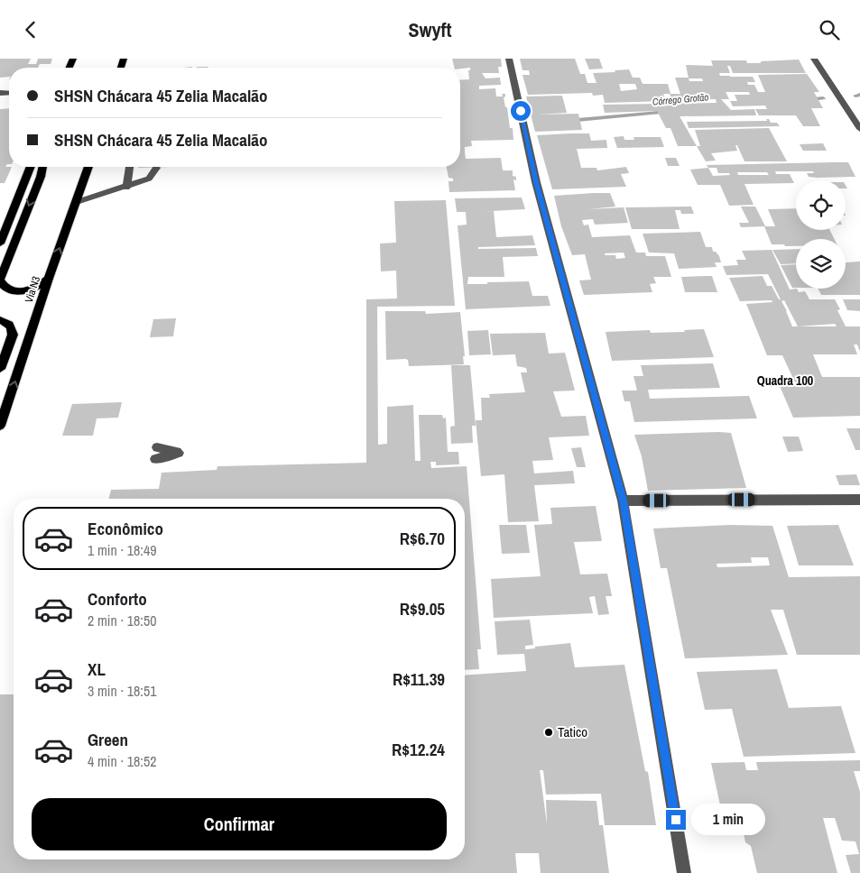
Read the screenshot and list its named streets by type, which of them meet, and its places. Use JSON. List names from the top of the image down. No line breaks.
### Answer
{"streets":{"main road":["Via N3"]},"districts":["Quadra 100"],"water":["Córrego Grotão"],"places":["Tatico"],"page":{"header":"Swyft","banner":["SHSN Chácara 45 Zelia Macalão","SHSN Chácara 45 Zelia Macalão"],"list":[{"name":"Econômico","note":"1 min · 18:49","value":"R$6.70"},{"name":"Conforto","note":"2 min · 18:50","value":"R$9.05"},{"name":"XL","note":"3 min · 18:51","value":"R$11.39"},{"name":"Green","note":"4 min · 18:52","value":"R$12.24"}],"buttons":"Confirmar","bubble":"1 min"}}
